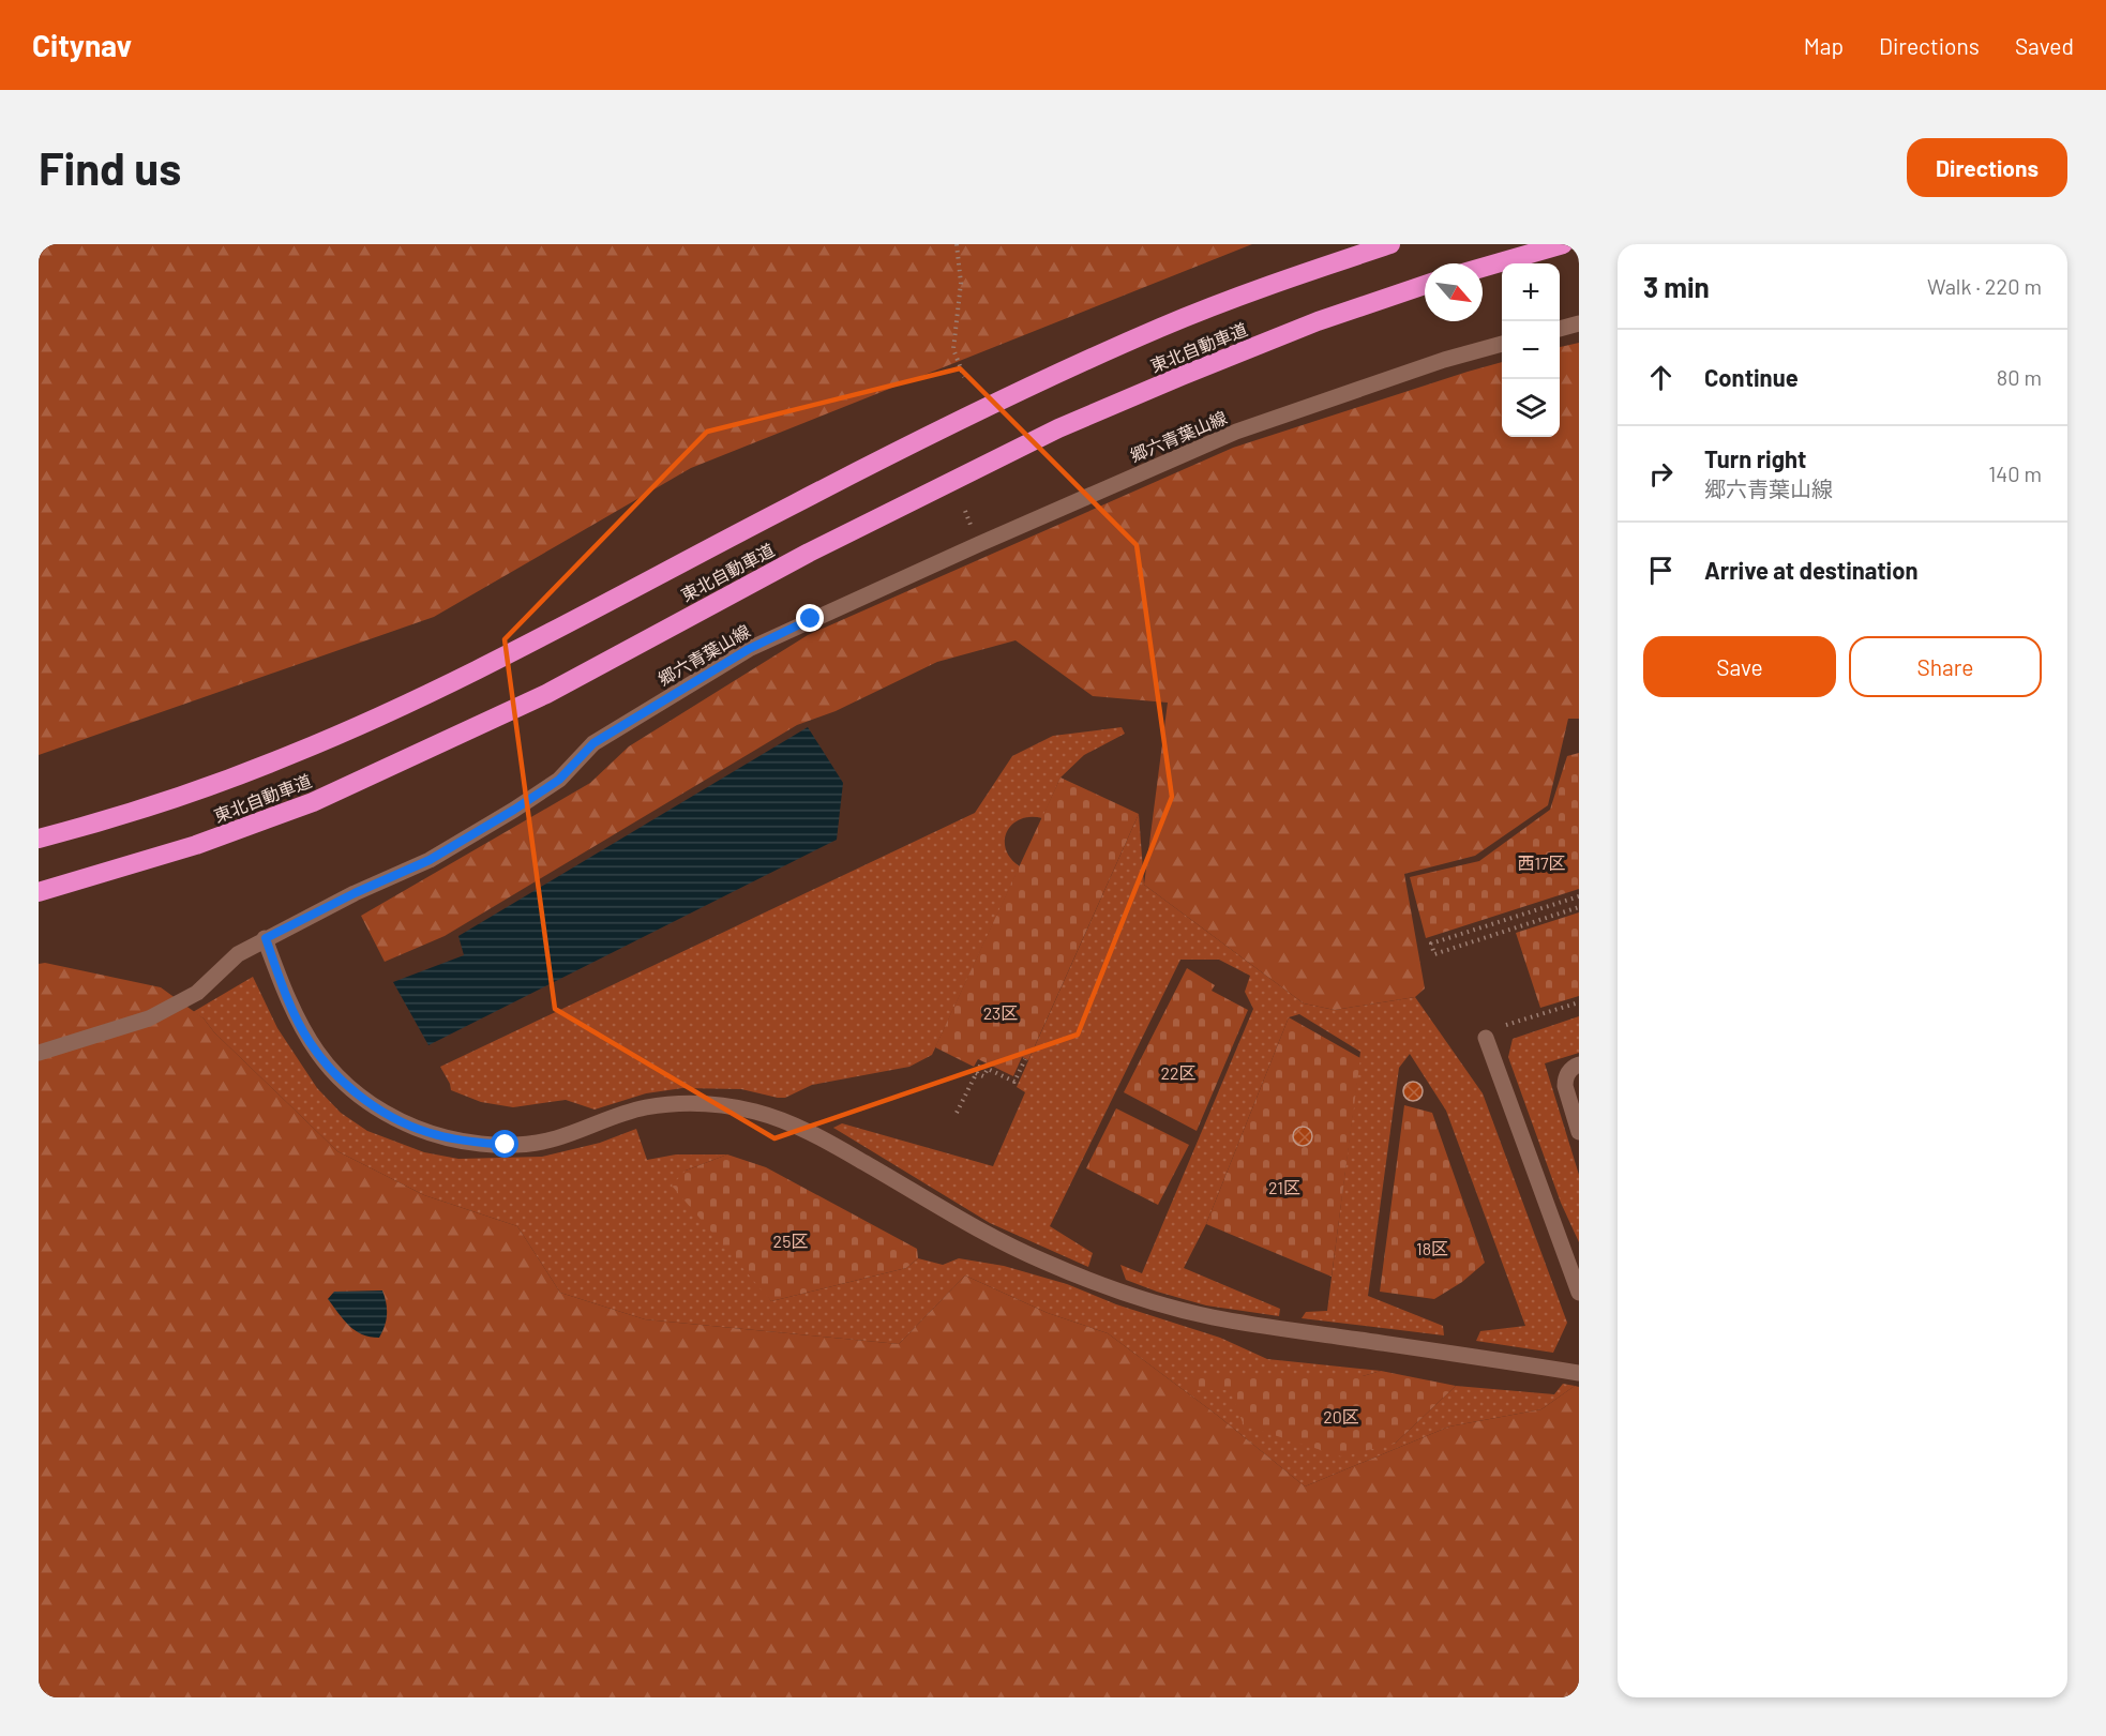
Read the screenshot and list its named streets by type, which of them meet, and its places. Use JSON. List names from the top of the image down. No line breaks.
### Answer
{"streets":{"highway":["東北自動車道"],"street":["郷六青葉山線"]},"parks":["西17区","23区","22区","21区","25区","18区","20区"],"north":"bottom right","page":{"header":"Citynav","nav":["Map","Directions","Saved"],"buttons":["Directions",["Save","Share"]],"title":"Find us","heading":["3 min","Walk · 220 m"],"map_buttons":["+","−"],"list":[["Continue","80 m"],["Turn right","郷六青葉山線","140 m"],"Arrive at destination"]}}
